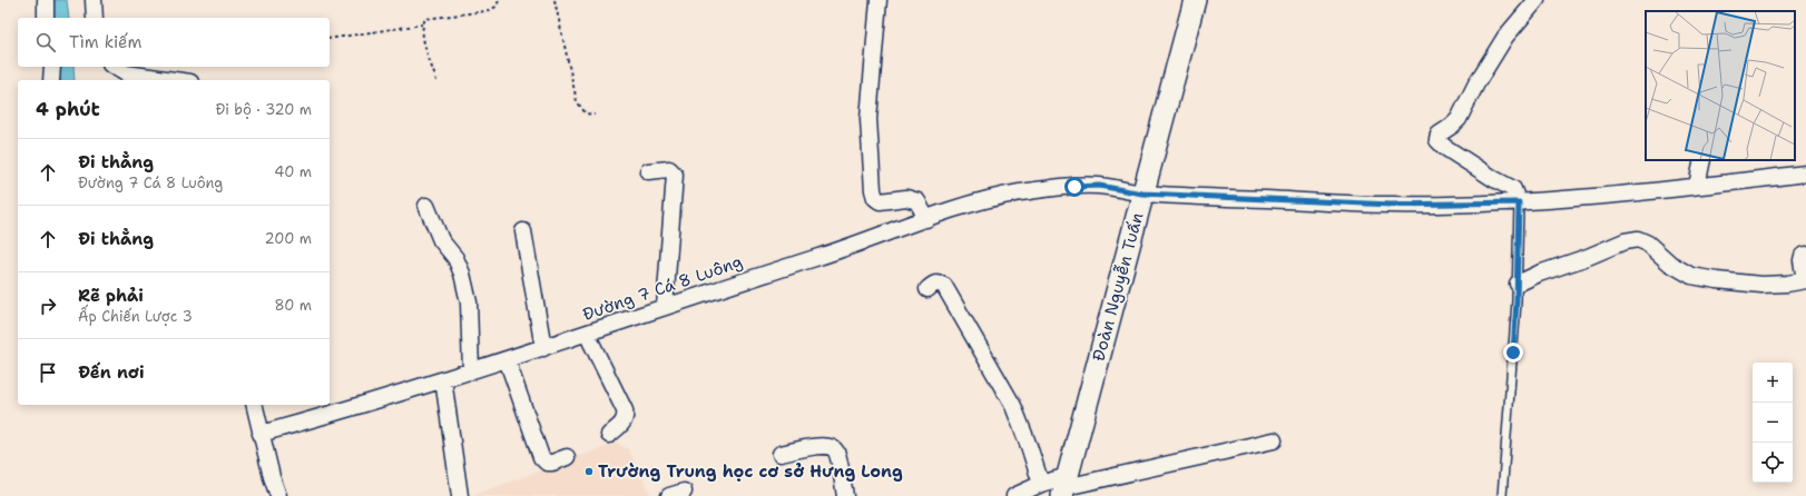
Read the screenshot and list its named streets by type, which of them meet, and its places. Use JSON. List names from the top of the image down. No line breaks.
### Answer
{"streets":{"main road":["Đoàn Nguyễn Tuấn"],"street":["Đường 7 Cá 8 Luông"]},"crossings":[["Đoàn Nguyễn Tuấn","Đường 7 Cá 8 Luông"]],"places":["Trường Trung học cơ sở Hưng Long"],"page":{"search":"Tìm kiếm","heading":["4 phút","Đi bộ · 320 m"],"list":[["Đi thẳng","Đường 7 Cá 8 Luông","40 m"],["Đi thẳng","200 m"],["Rẽ phải","Ấp Chiến Lược 3","80 m"],"Đến nơi"],"map_buttons":["+","−"]}}
